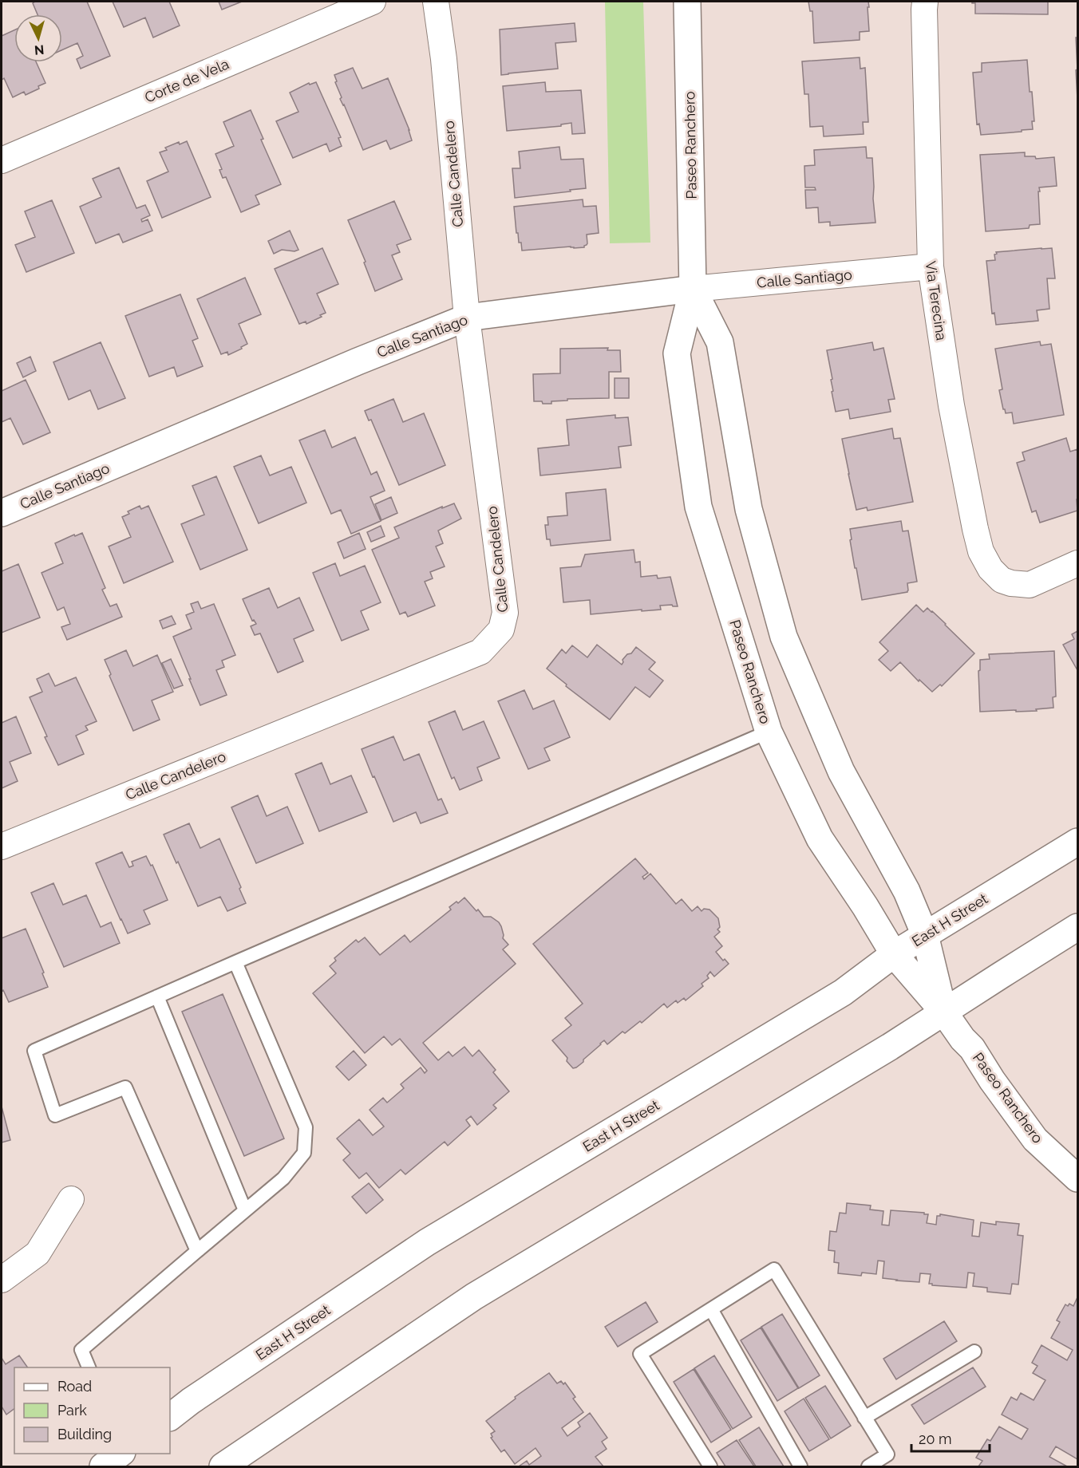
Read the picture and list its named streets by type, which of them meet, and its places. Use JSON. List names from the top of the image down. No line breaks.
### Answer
{"streets":{"main road":["Paseo Ranchero","Calle Santiago","East H Street"],"street":["Corte de Vela","Calle Candelero","Via Terecina"]},"crossings":[["Paseo Ranchero","Calle Santiago"],["Paseo Ranchero","East H Street"],["Calle Candelero","Calle Santiago"],["Calle Santiago","Via Terecina"]],"legend":["Road","Park","Building"],"scale_bar":"20 m","north":"bottom"}
